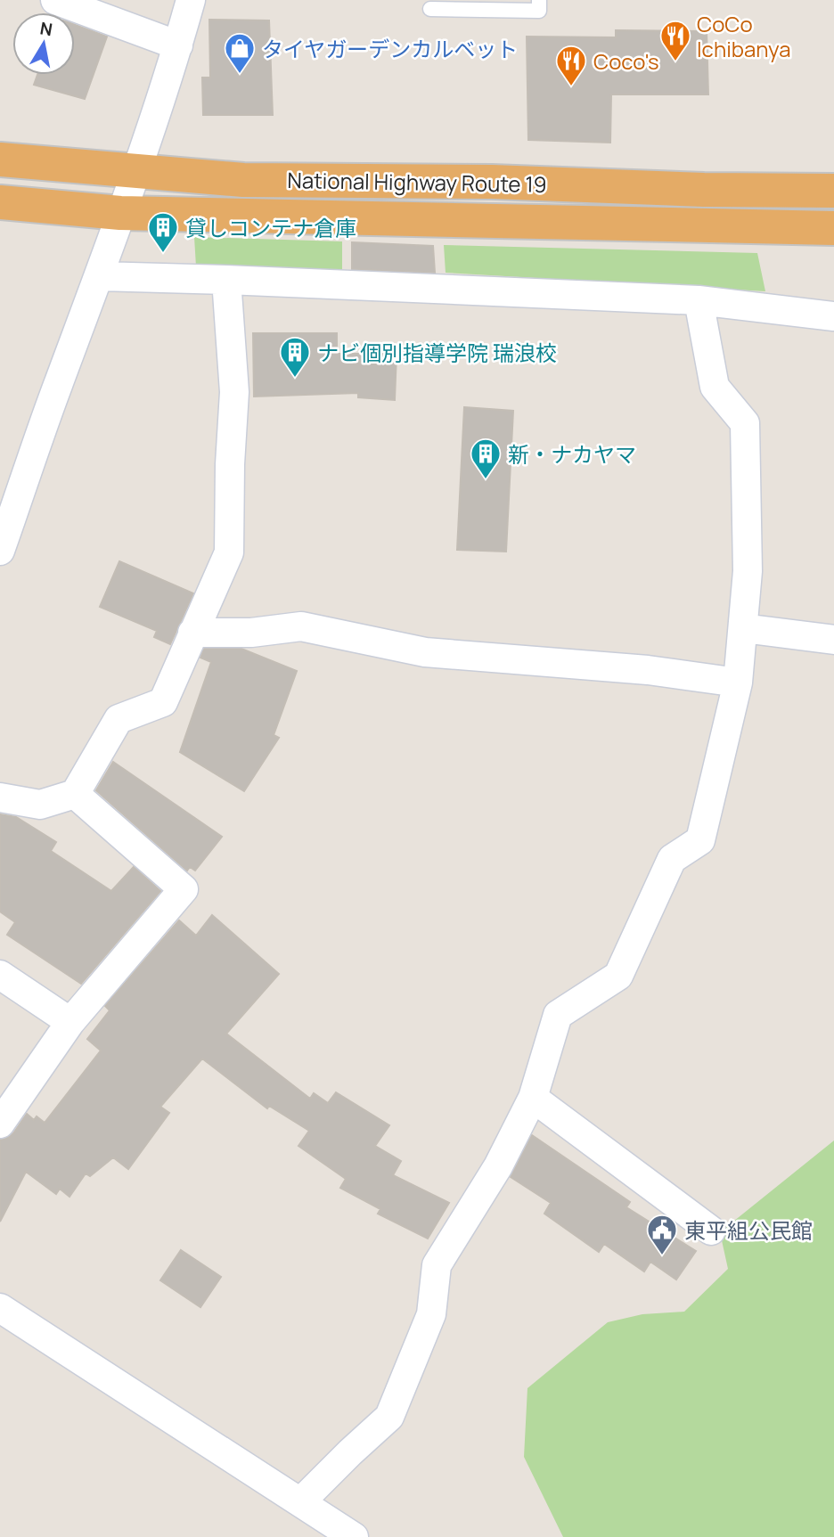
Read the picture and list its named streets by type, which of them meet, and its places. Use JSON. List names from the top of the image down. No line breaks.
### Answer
{"streets":{"highway":["National Highway Route 19"]},"places":{"restaurant":["CoCo Ichibanya","Coco's"],"shop":["タイヤガーデンカルベット"],"building":["貸しコンテナ倉庫","ナビ個別指導学院 瑞浪校","新・ナカヤマ"],"public building":["東平組公民館"]},"north":"top"}
